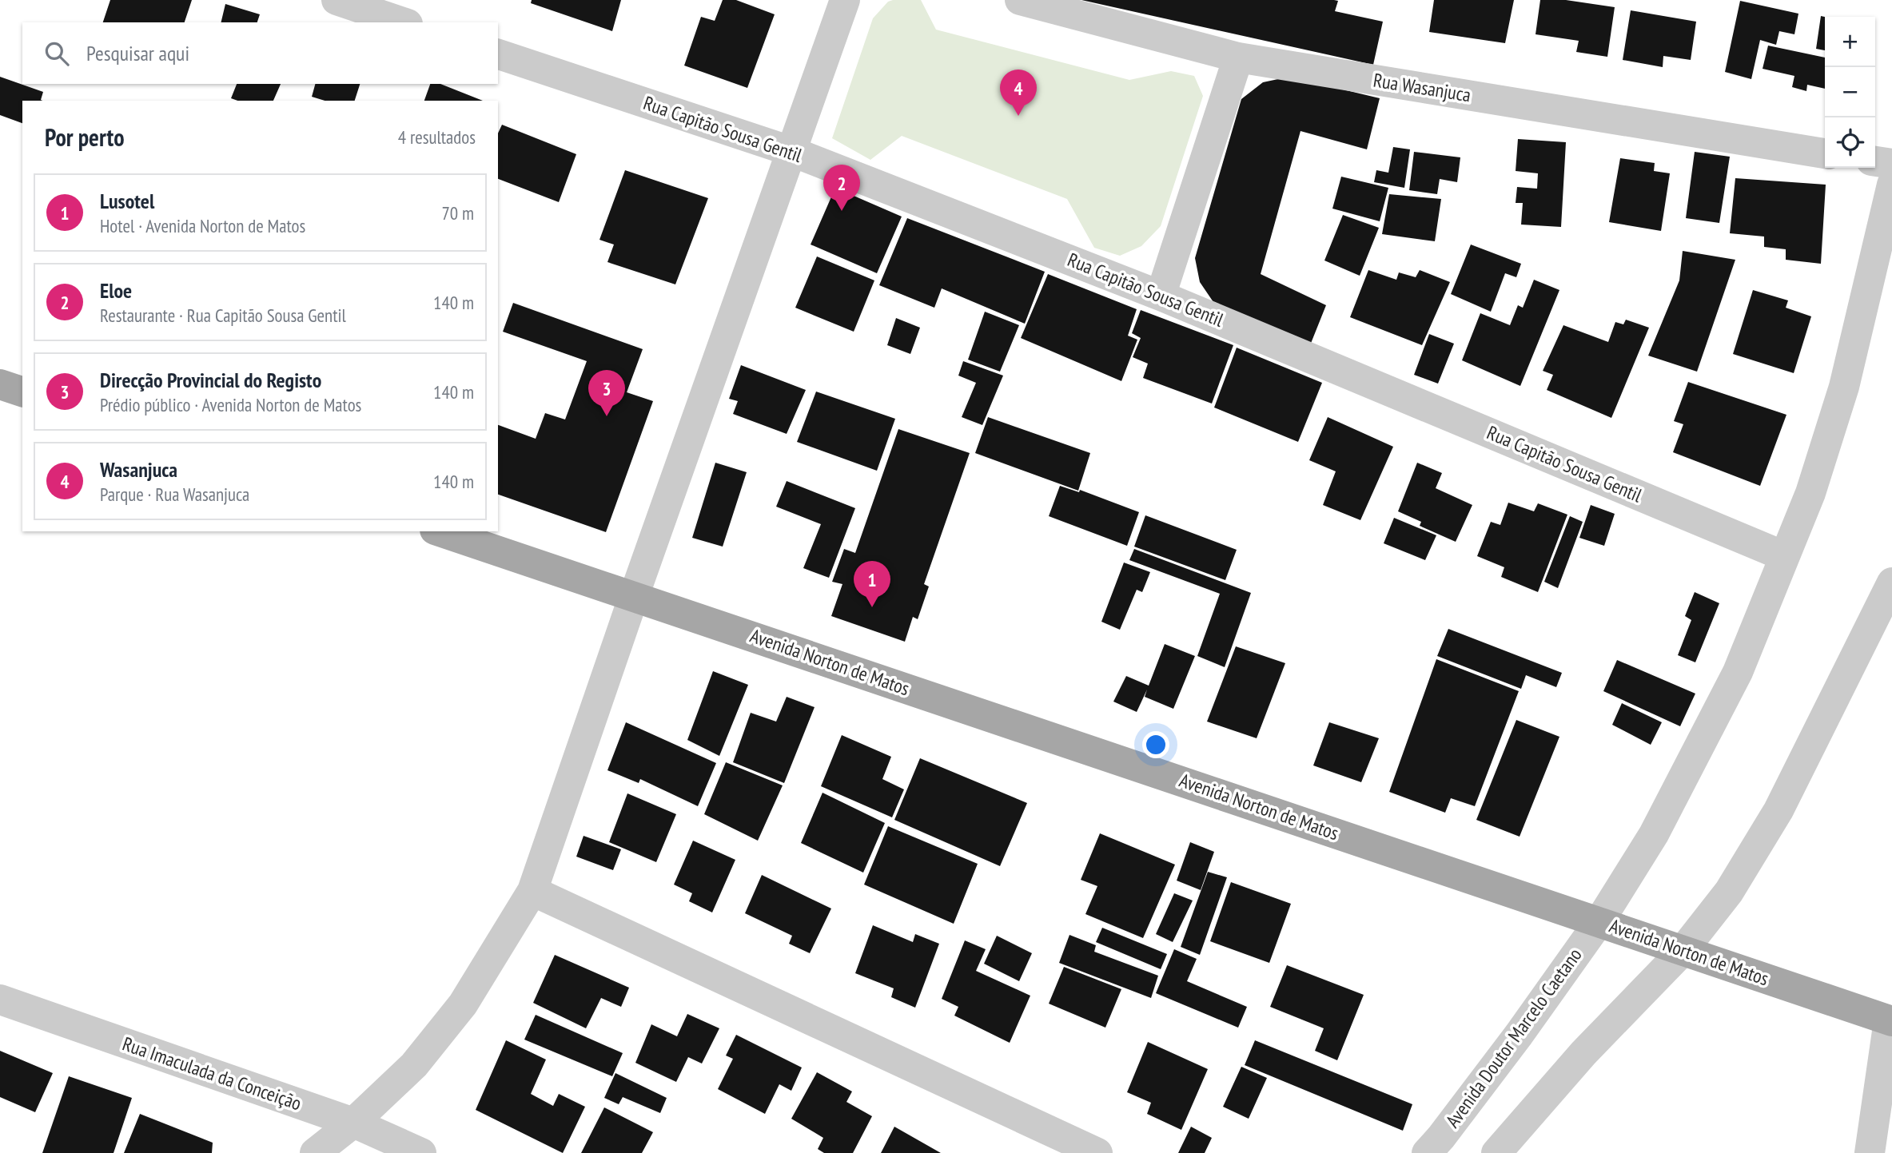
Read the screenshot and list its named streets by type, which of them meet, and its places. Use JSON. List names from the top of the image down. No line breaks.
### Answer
{"streets":{"main road":["Avenida Norton de Matos"],"street":["Rua Wasanjuca","Rua Capitão Sousa Gentil","Avenida Doutor Marcelo Caetano","Rua Imaculada da Conceição"]},"crossings":[["Rua Capitão Sousa Gentil","Avenida Doutor Marcelo Caetano"],["Avenida Norton de Matos","Avenida Doutor Marcelo Caetano"]],"page":{"map_buttons":["+","−"],"search":"Pesquisar aqui","pins":["4","2","3","1"],"heading":["Por perto","4 resultados"],"list":[{"mark":"1","name":"Lusotel","note":"Hotel · Avenida Norton de Matos","value":"70 m"},{"mark":"2","name":"Eloe","note":"Restaurante · Rua Capitão Sousa Gentil","value":"140 m"},{"mark":"3","name":"Direcção Provincial do Registo","note":"Prédio público · Avenida Norton de Matos","value":"140 m"},{"mark":"4","name":"Wasanjuca","note":"Parque · Rua Wasanjuca","value":"140 m"}]}}
